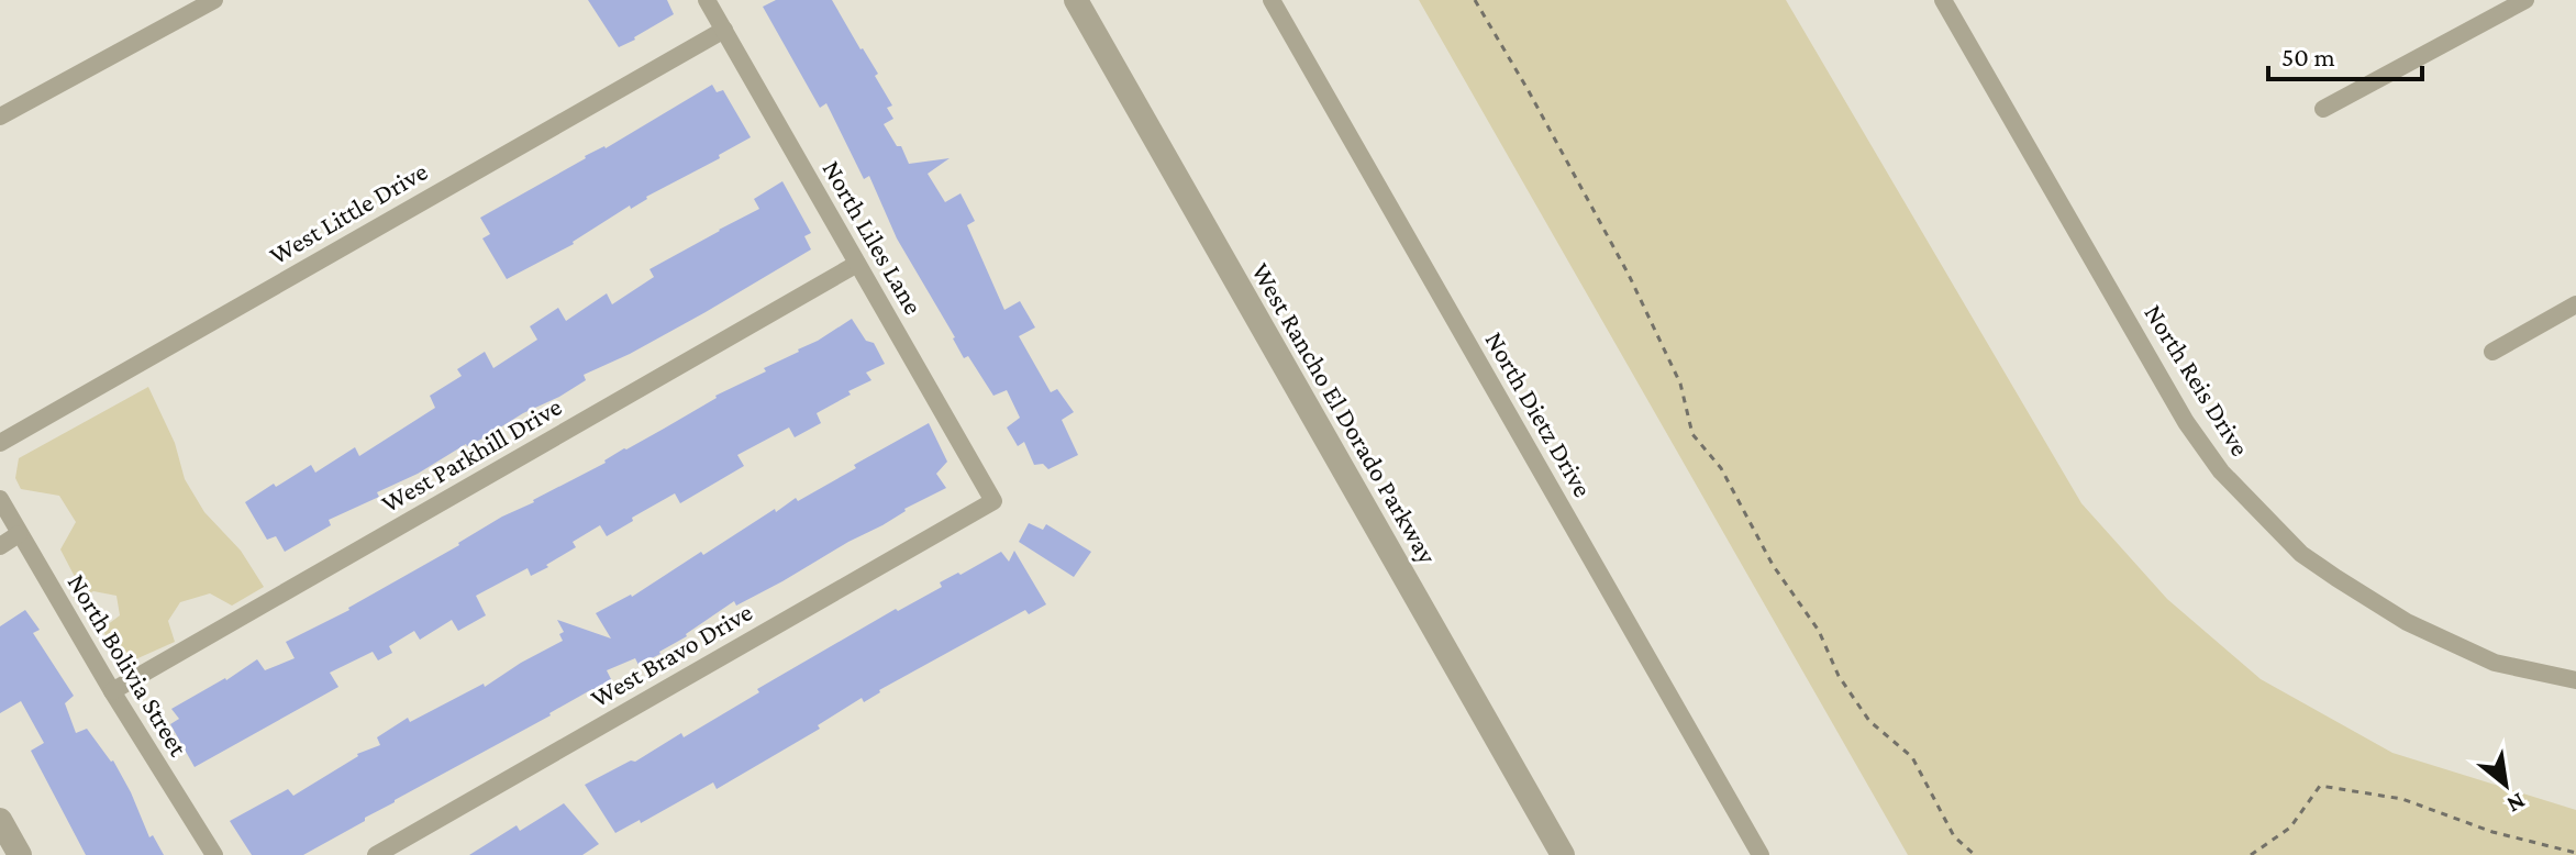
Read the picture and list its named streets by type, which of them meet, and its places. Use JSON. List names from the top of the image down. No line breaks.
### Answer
{"streets":{"street":["West Little Drive","North Liles Lane","North Reis Drive","West Rancho El Dorado Parkway","North Dietz Drive","West Parkhill Drive","West Bravo Drive","North Bolivia Street"]},"crossings":[["West Little Drive","North Liles Lane"],["North Liles Lane","West Parkhill Drive"],["North Liles Lane","West Bravo Drive"],["West Parkhill Drive","North Bolivia Street"]],"scale_bar":"50 m","north":"bottom right"}
